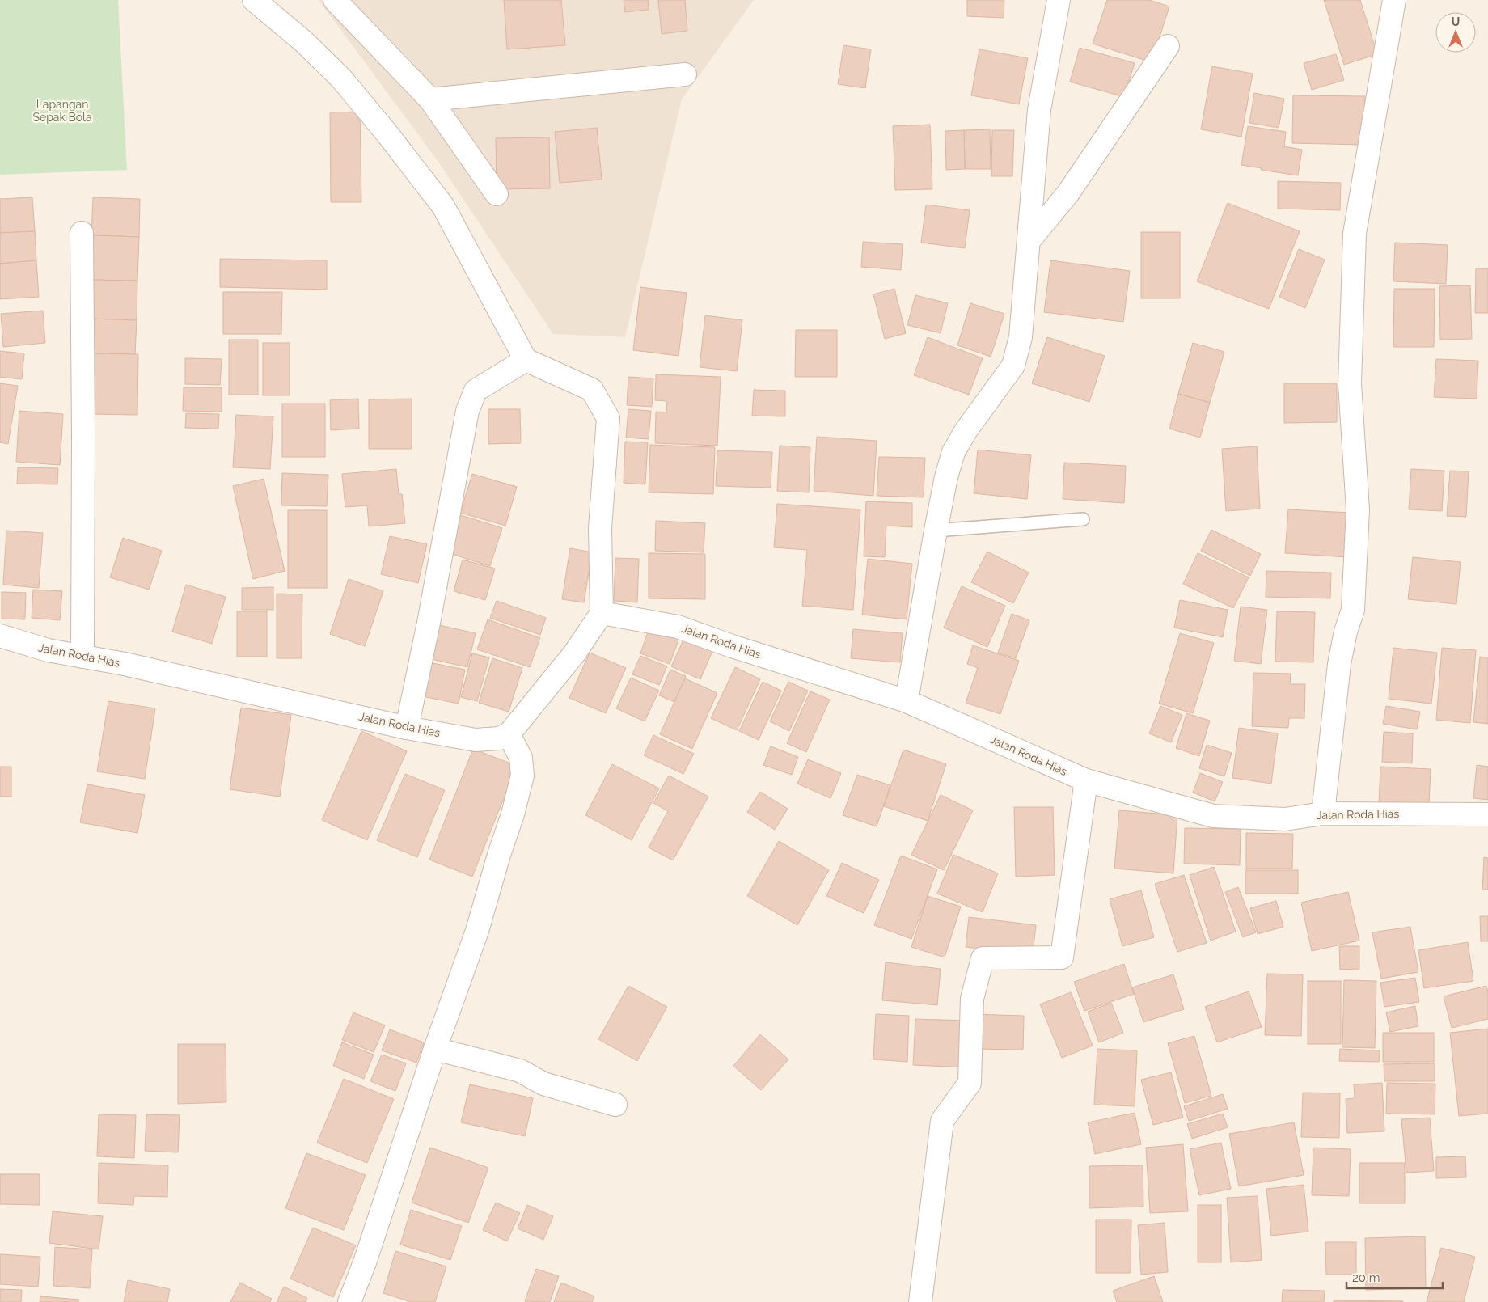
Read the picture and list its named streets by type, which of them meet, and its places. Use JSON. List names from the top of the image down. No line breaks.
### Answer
{"streets":{"street":["Jalan Roda Hias"]},"parks":["Lapangan Sepak Bola"],"scale_bar":"20 m","north":"top"}
